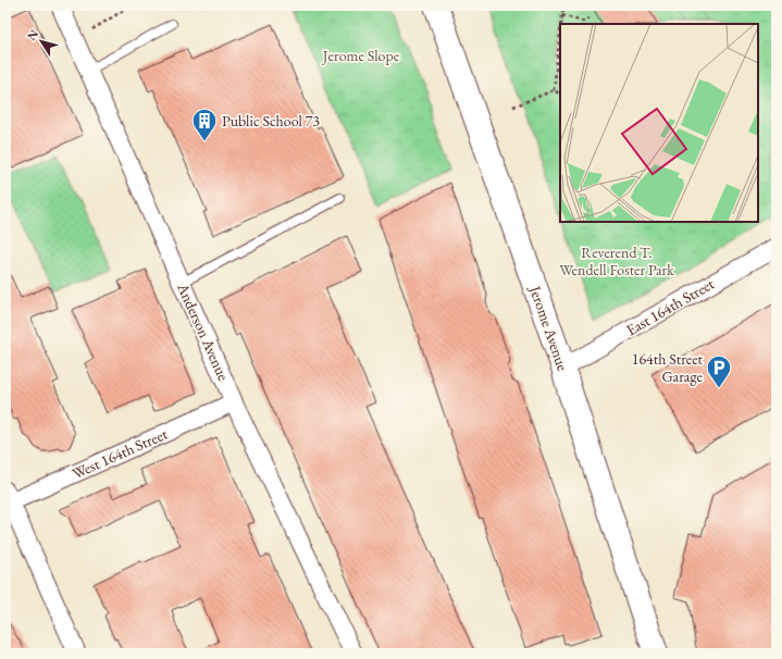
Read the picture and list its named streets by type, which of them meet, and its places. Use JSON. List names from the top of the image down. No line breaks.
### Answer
{"streets":{"main road":["Jerome Avenue"],"street":["East 164th Street","Anderson Avenue","West 164th Street"]},"crossings":[["East 164th Street","Jerome Avenue"],["Anderson Avenue","West 164th Street"]],"parks":["Jerome Slope","Reverend T. Wendell Foster Park"],"places":{"building":["Public School 73"],"parking":["164th Street Garage"]},"north":"top left"}
